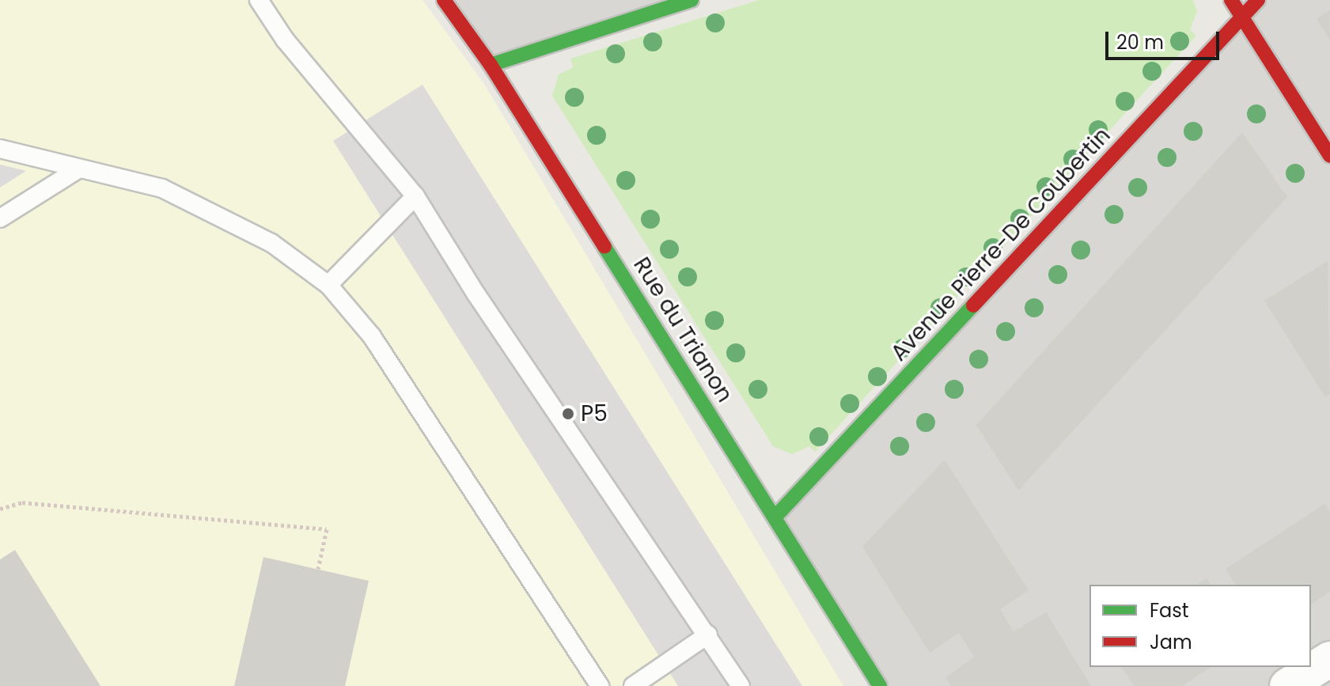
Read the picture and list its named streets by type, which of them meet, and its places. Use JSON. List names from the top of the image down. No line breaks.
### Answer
{"streets":{"street":["Avenue Pierre-De Coubertin","Rue du Trianon"]},"crossings":[["Avenue Pierre-De Coubertin","Rue du Trianon"]],"places":["P5"],"legend":["Fast","Jam"],"scale_bar":"20 m"}
